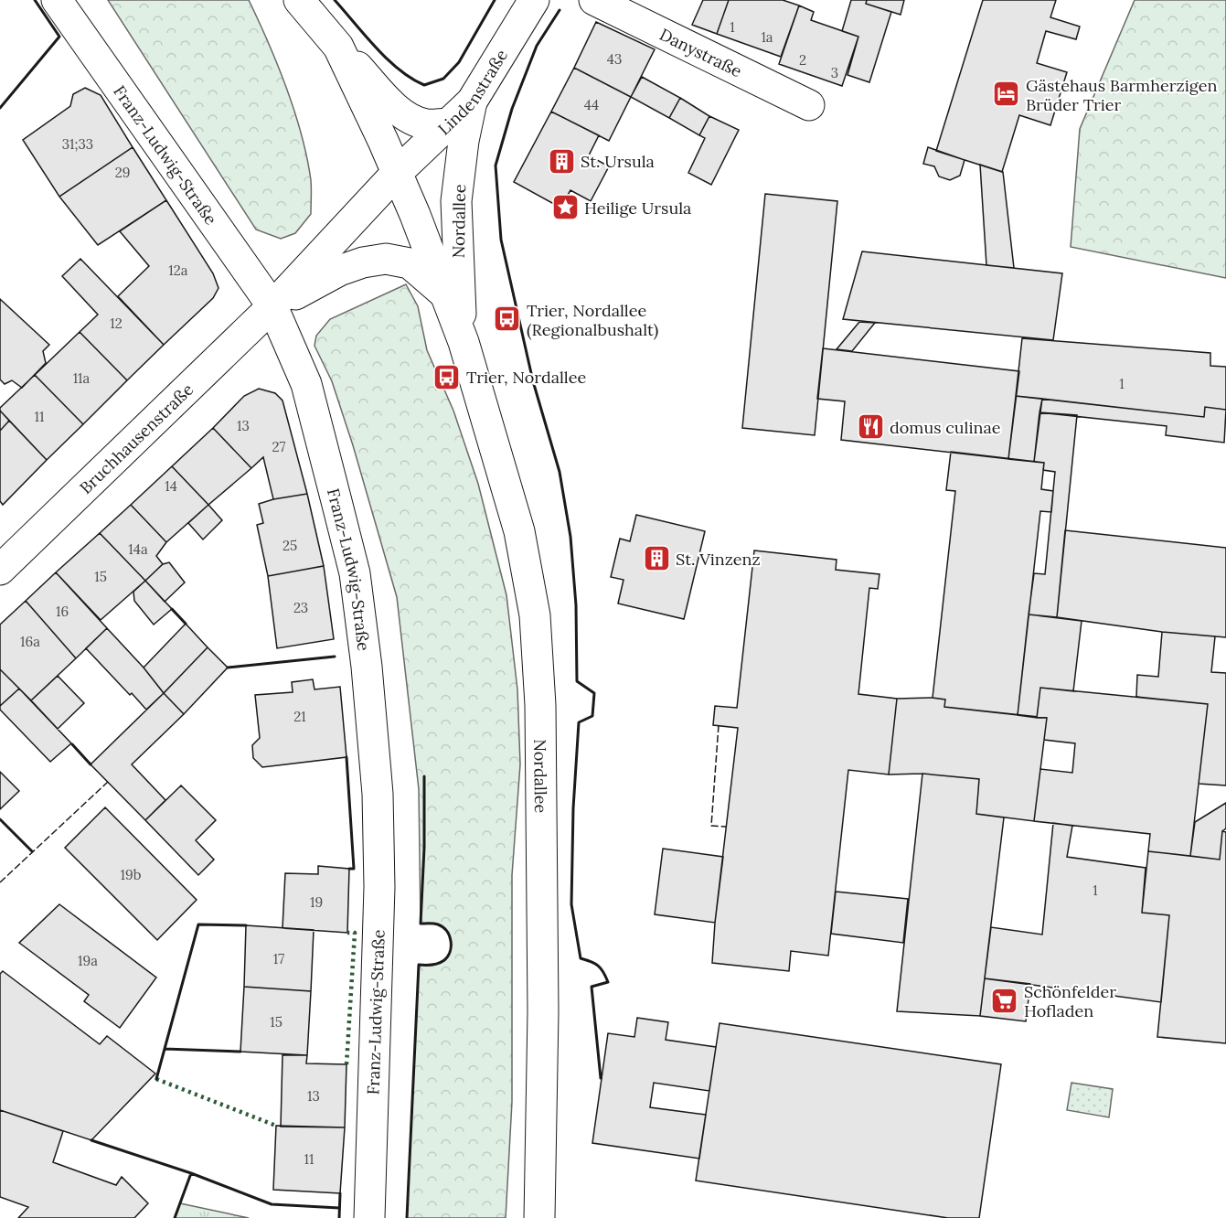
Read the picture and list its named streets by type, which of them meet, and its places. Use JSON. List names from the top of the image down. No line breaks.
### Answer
{"streets":{"street":["Danystraße","Lindenstraße","Franz-Ludwig-Straße","Nordallee","Bruchhausenstraße"]},"crossings":[["Lindenstraße","Nordallee"],["Lindenstraße","Bruchhausenstraße"],["Franz-Ludwig-Straße","Bruchhausenstraße"],["Nordallee","Bruchhausenstraße"]],"places":{"hotel":["Gästehaus Barmherzigen Brüder Trier"],"building":["St. Ursula","St. Vinzenz"],"place":["Heilige Ursula"],"bus stop":["Trier, Nordallee (Regionalbushalt)","Trier, Nordallee"],"restaurant":["domus culinae"],"supermarket":["Schönfelder Hofladen"]},"house_numbers":["1","1a","43","2","3","44","31;33","29","12a","12","11a","1","11","13","27","14","25","14a","15","23","16","16a","21","19b","1","19","17","19a","15","13","11"]}
